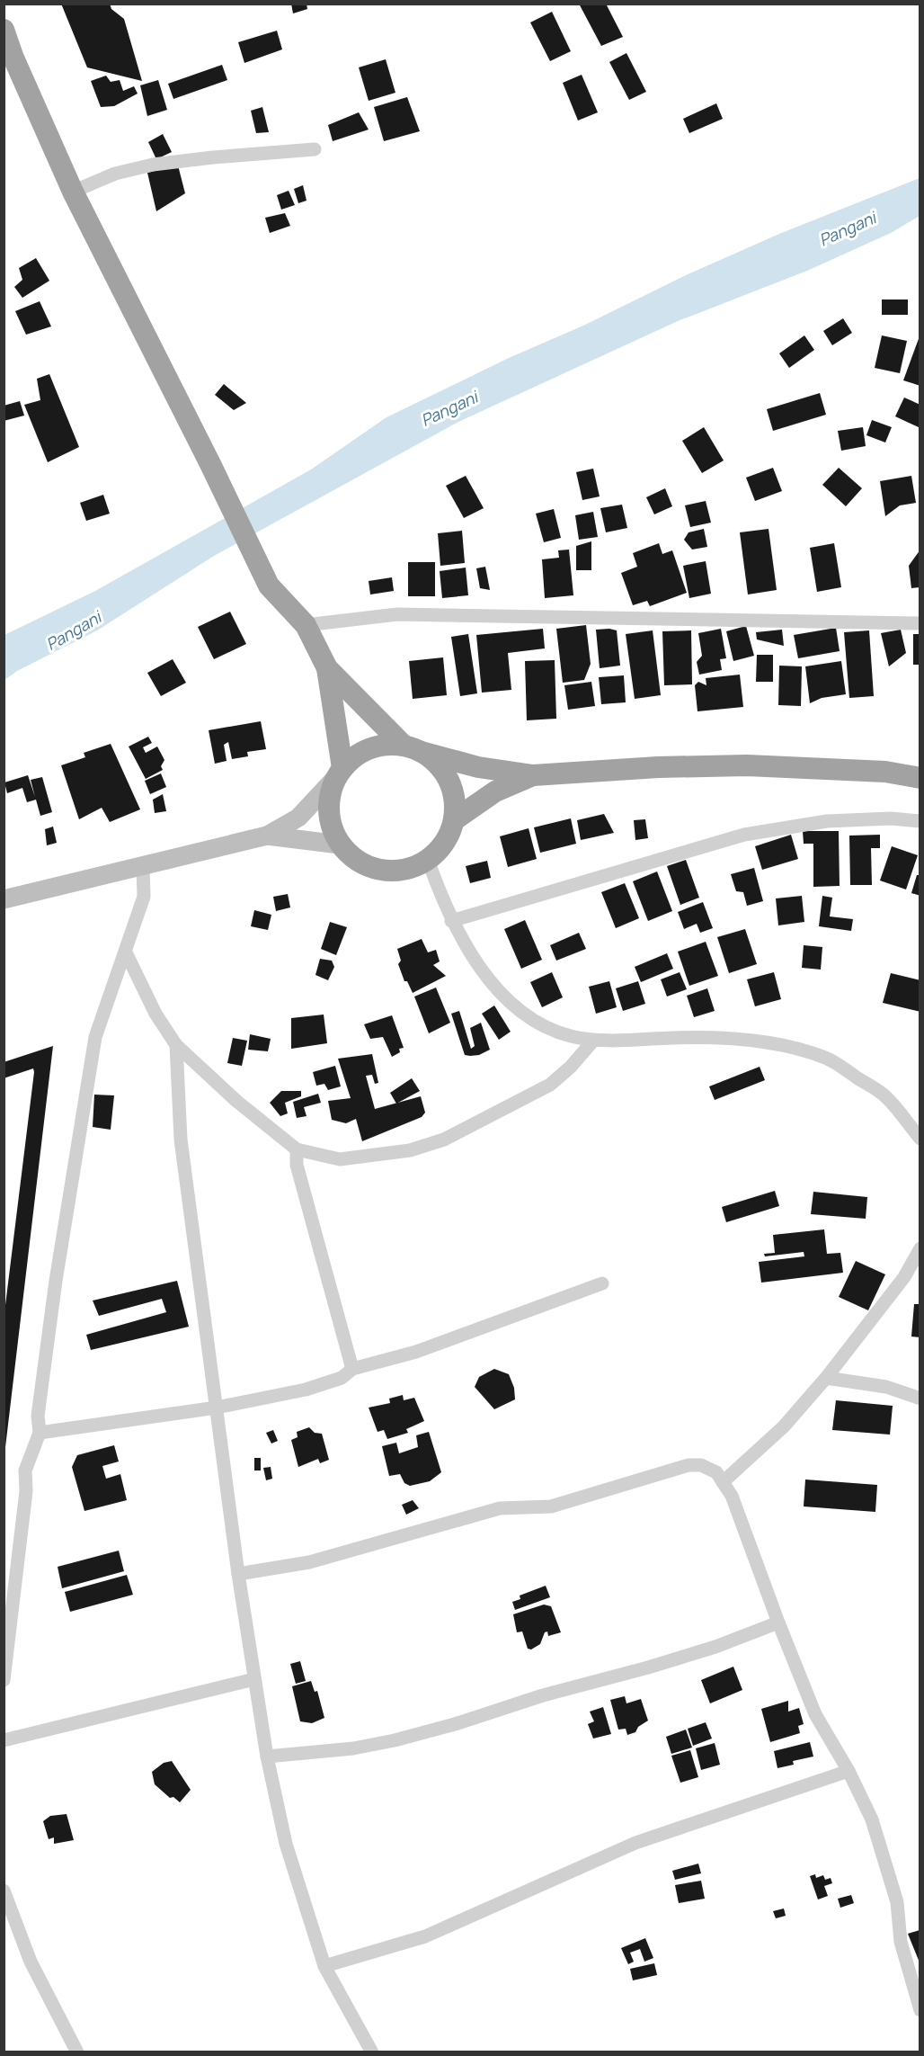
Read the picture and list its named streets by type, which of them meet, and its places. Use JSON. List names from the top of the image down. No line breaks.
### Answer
{"water":["Pangani"]}
